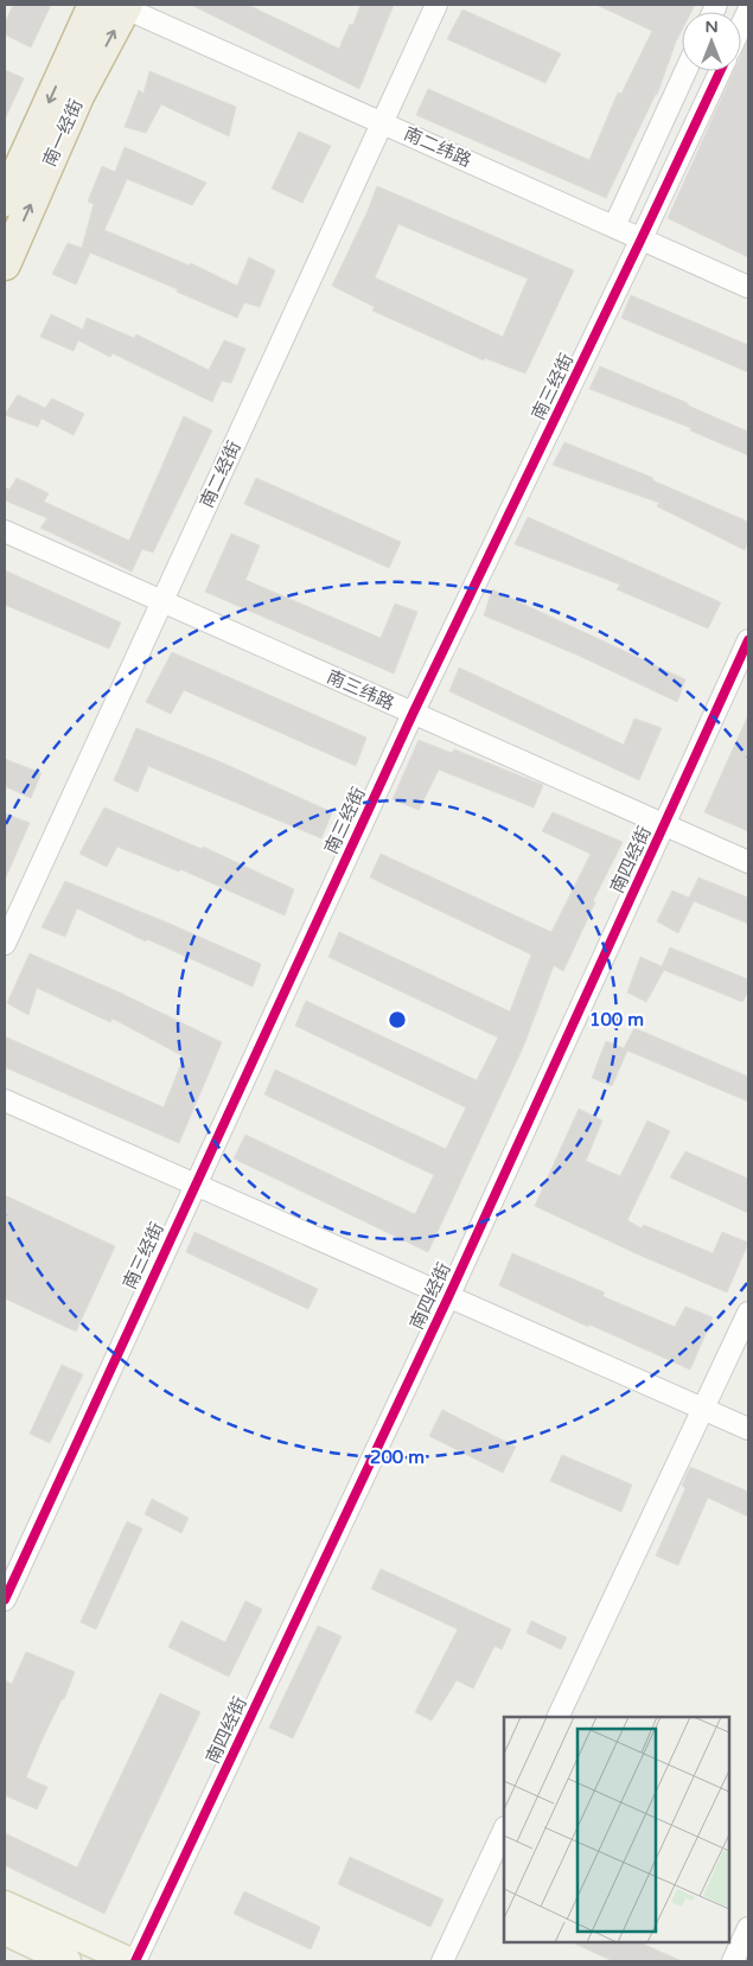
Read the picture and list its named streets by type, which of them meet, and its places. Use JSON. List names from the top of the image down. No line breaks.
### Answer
{"streets":{"highway":["南一经街"],"street":["南二纬路","南三经街","南二经街","南三纬路","南四经街"]},"crossings":[["南一经街","南二纬路"],["南二纬路","南三经街"],["南二纬路","南二经街"],["南三经街","南三纬路"],["南二经街","南三纬路"],["南三纬路","南四经街"]],"north":"top","rings":["100 m","200 m"]}
